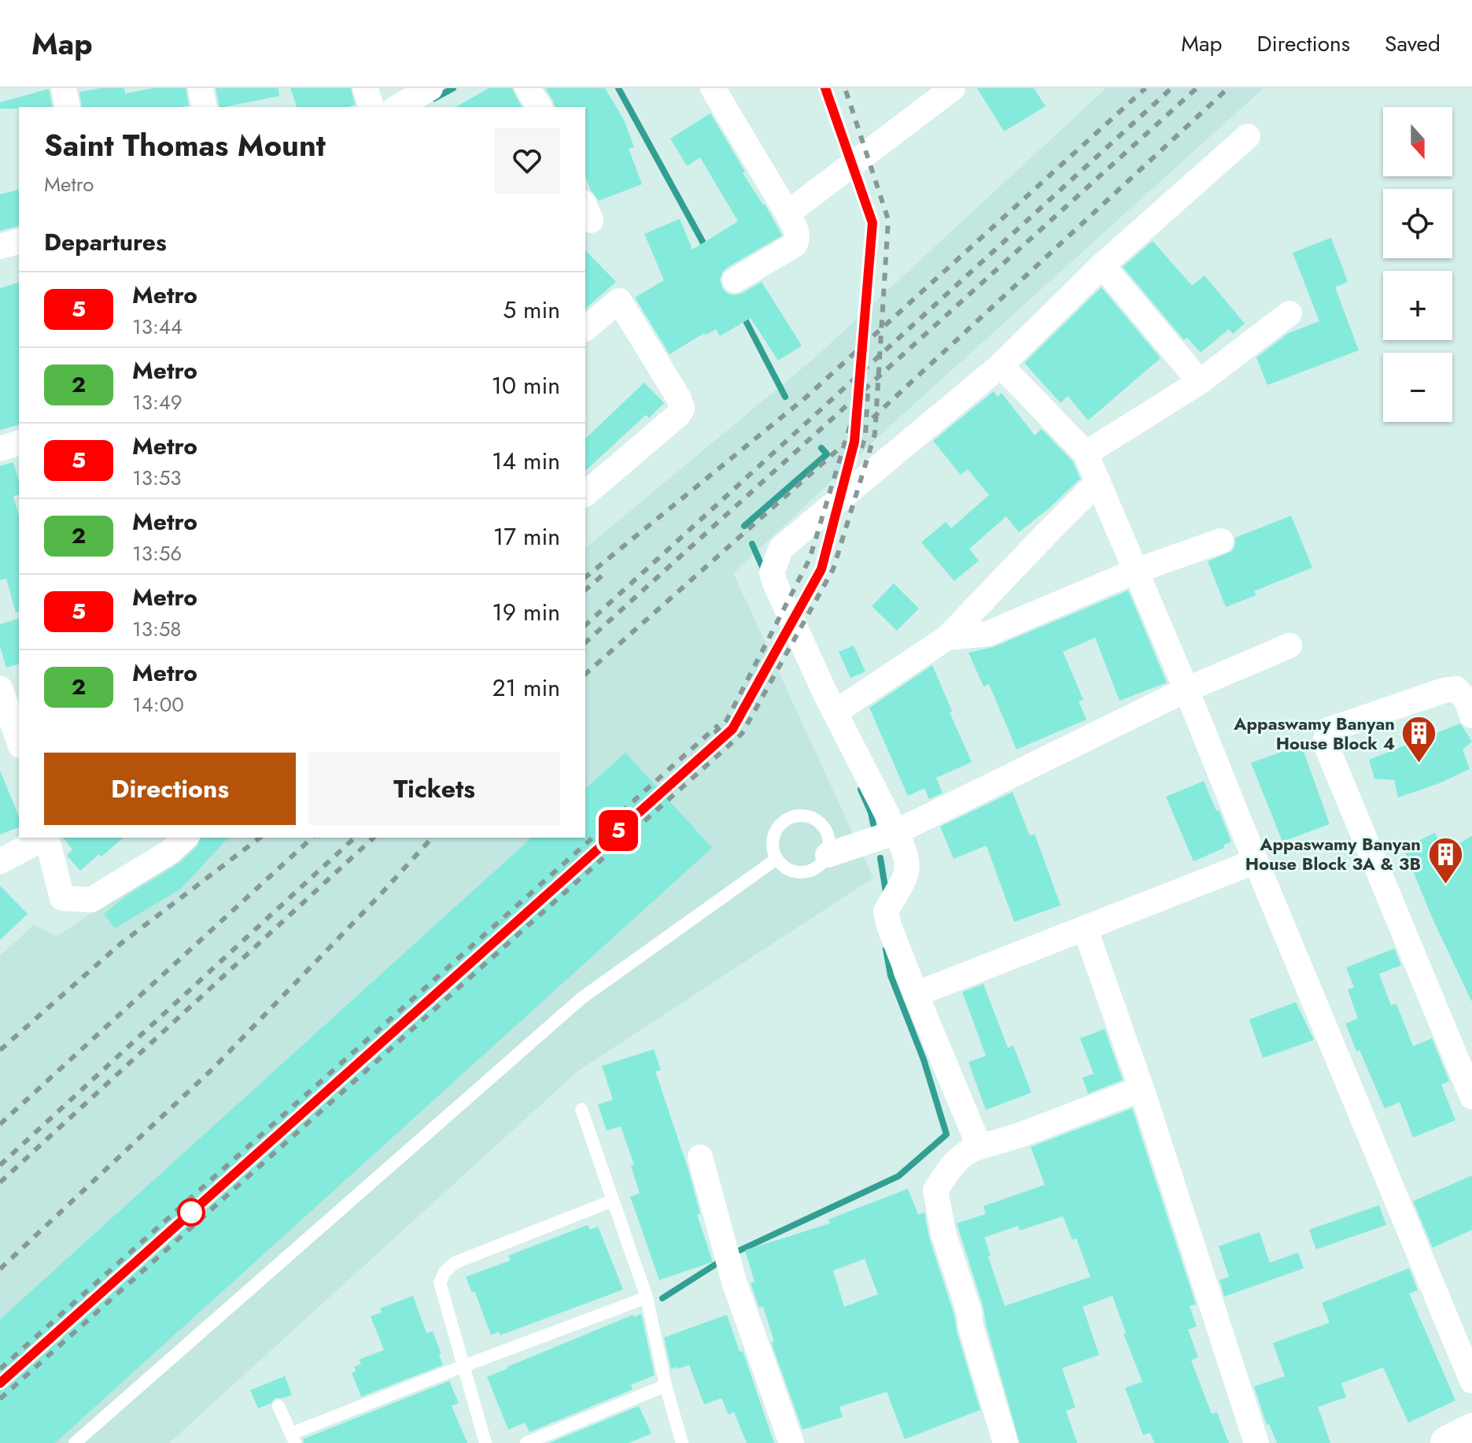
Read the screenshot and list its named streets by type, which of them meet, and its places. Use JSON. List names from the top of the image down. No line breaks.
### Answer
{"places":{"building":["Appaswamy Banyan House Block 4","Appaswamy Banyan House Block 3A & 3B"]},"lines":["metro line 5"],"north":"bottom","page":{"header":"Map","nav":["Map","Directions","Saved"],"on_map":"5","map_buttons":["+","−"],"heading":[["Saint Thomas Mount","Metro"],"Departures"],"list":[{"mark":"5","name":"Metro","note":"13:44","value":"5 min"},{"mark":"2","name":"Metro","note":"13:49","value":"10 min"},{"mark":"5","name":"Metro","note":"13:53","value":"14 min"},{"mark":"2","name":"Metro","note":"13:56","value":"17 min"},{"mark":"5","name":"Metro","note":"13:58","value":"19 min"},{"mark":"2","name":"Metro","note":"14:00","value":"21 min"}],"buttons":["Directions","Tickets"]}}
